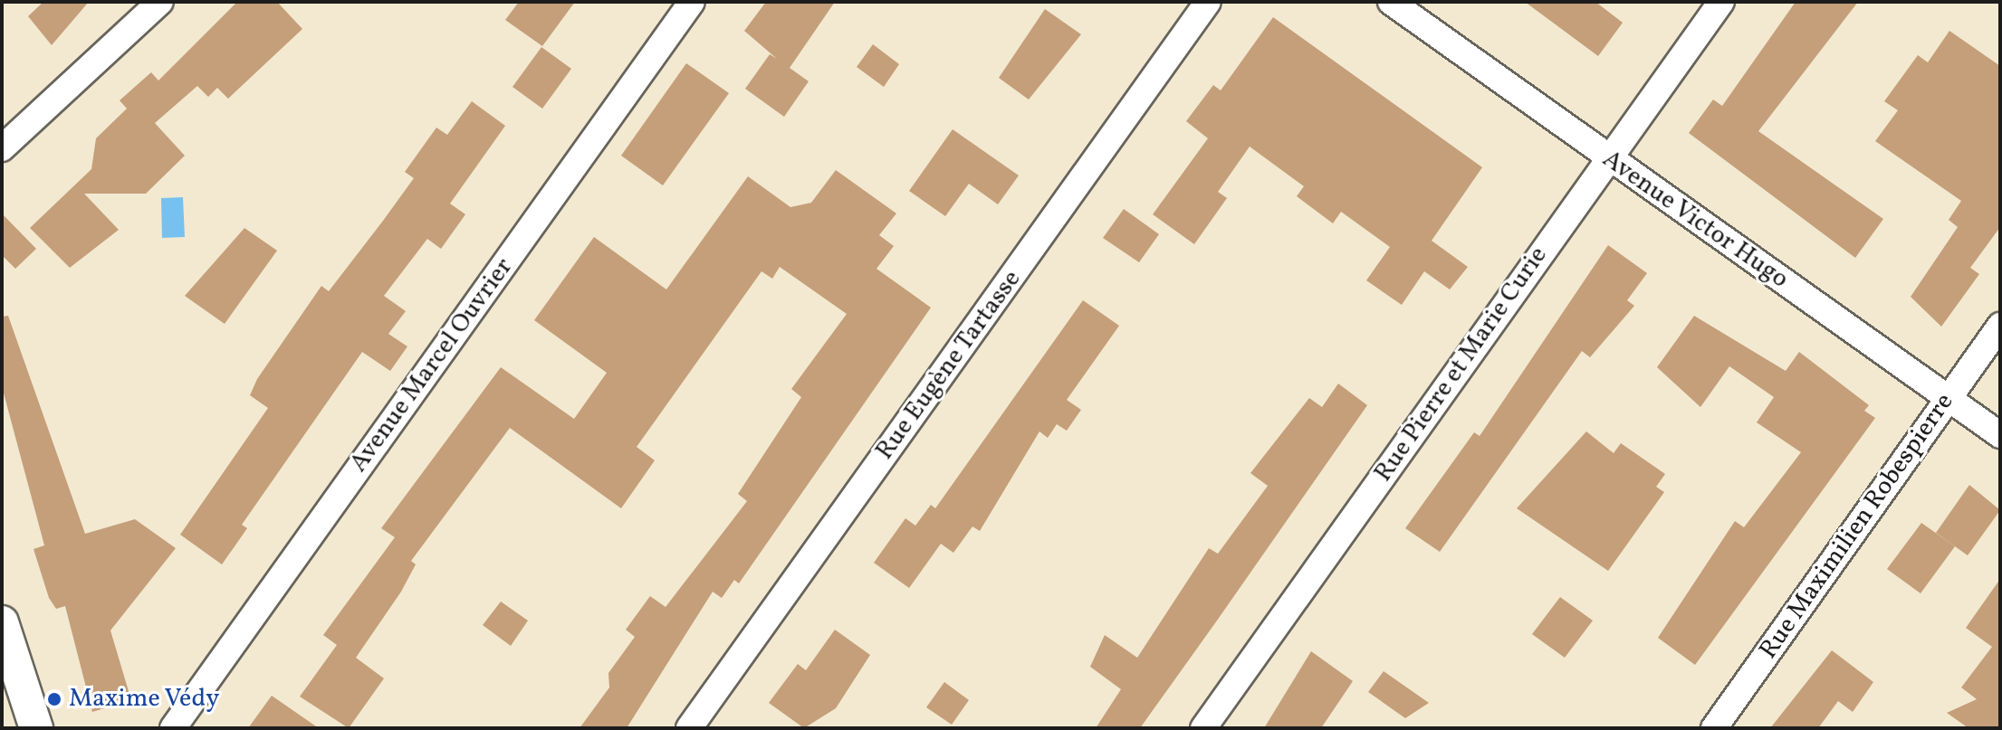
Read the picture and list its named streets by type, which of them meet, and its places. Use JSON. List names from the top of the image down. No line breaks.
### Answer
{"streets":{"street":["Avenue Victor Hugo","Rue Pierre et Marie Curie","Avenue Marcel Ouvrier","Rue Eugène Tartasse","Rue Maximilien Robespierre"]},"crossings":[["Avenue Victor Hugo","Rue Pierre et Marie Curie"],["Avenue Victor Hugo","Rue Maximilien Robespierre"]],"places":["Maxime Védy"]}
